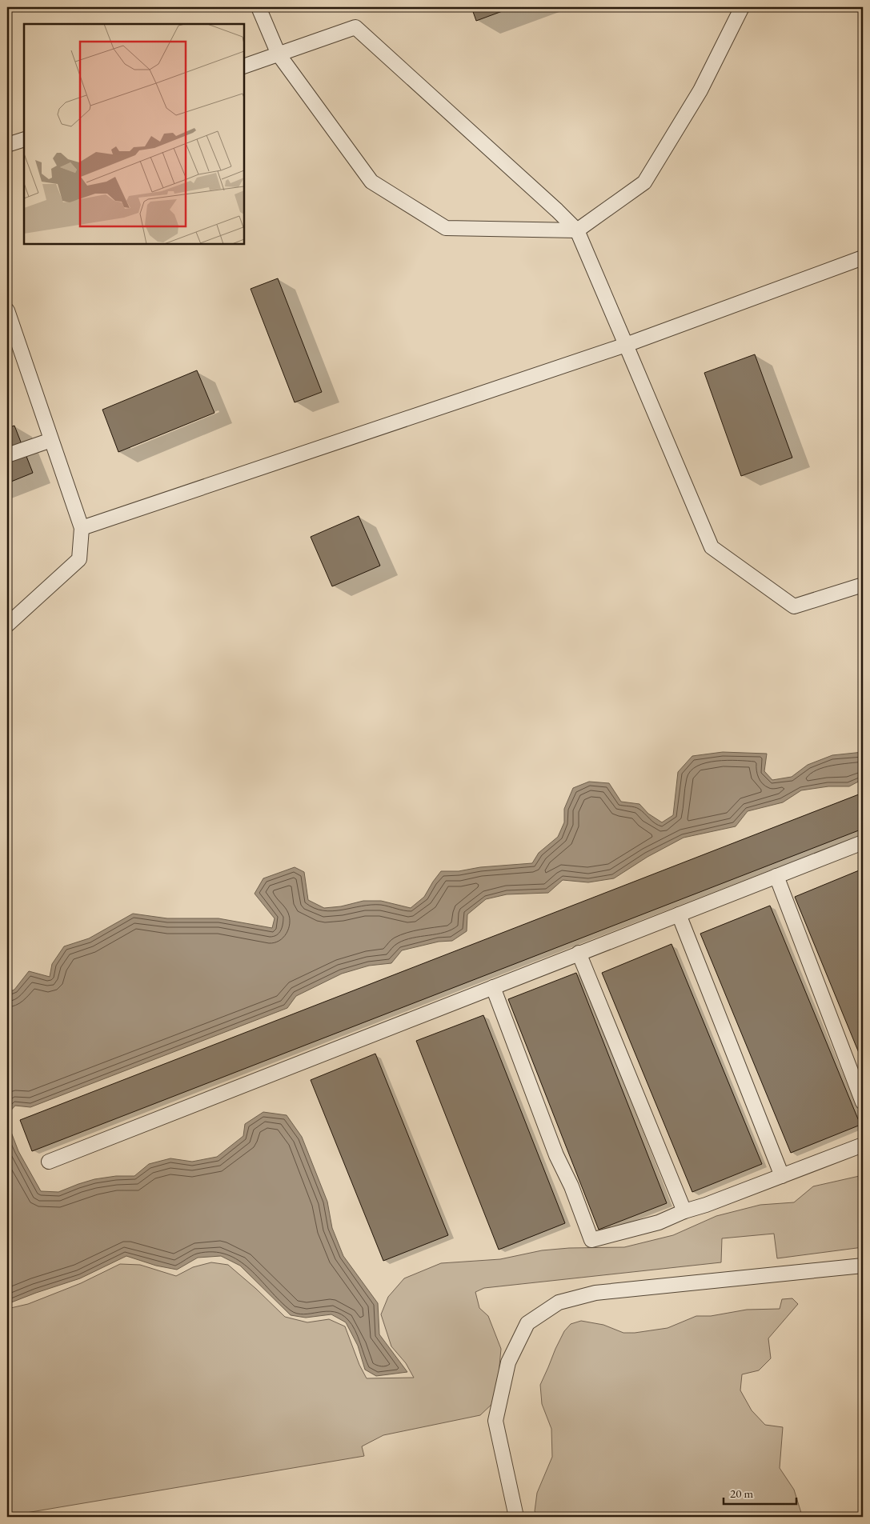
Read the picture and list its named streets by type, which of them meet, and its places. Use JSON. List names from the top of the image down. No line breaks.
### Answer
{"scale_bar":"20 m"}
